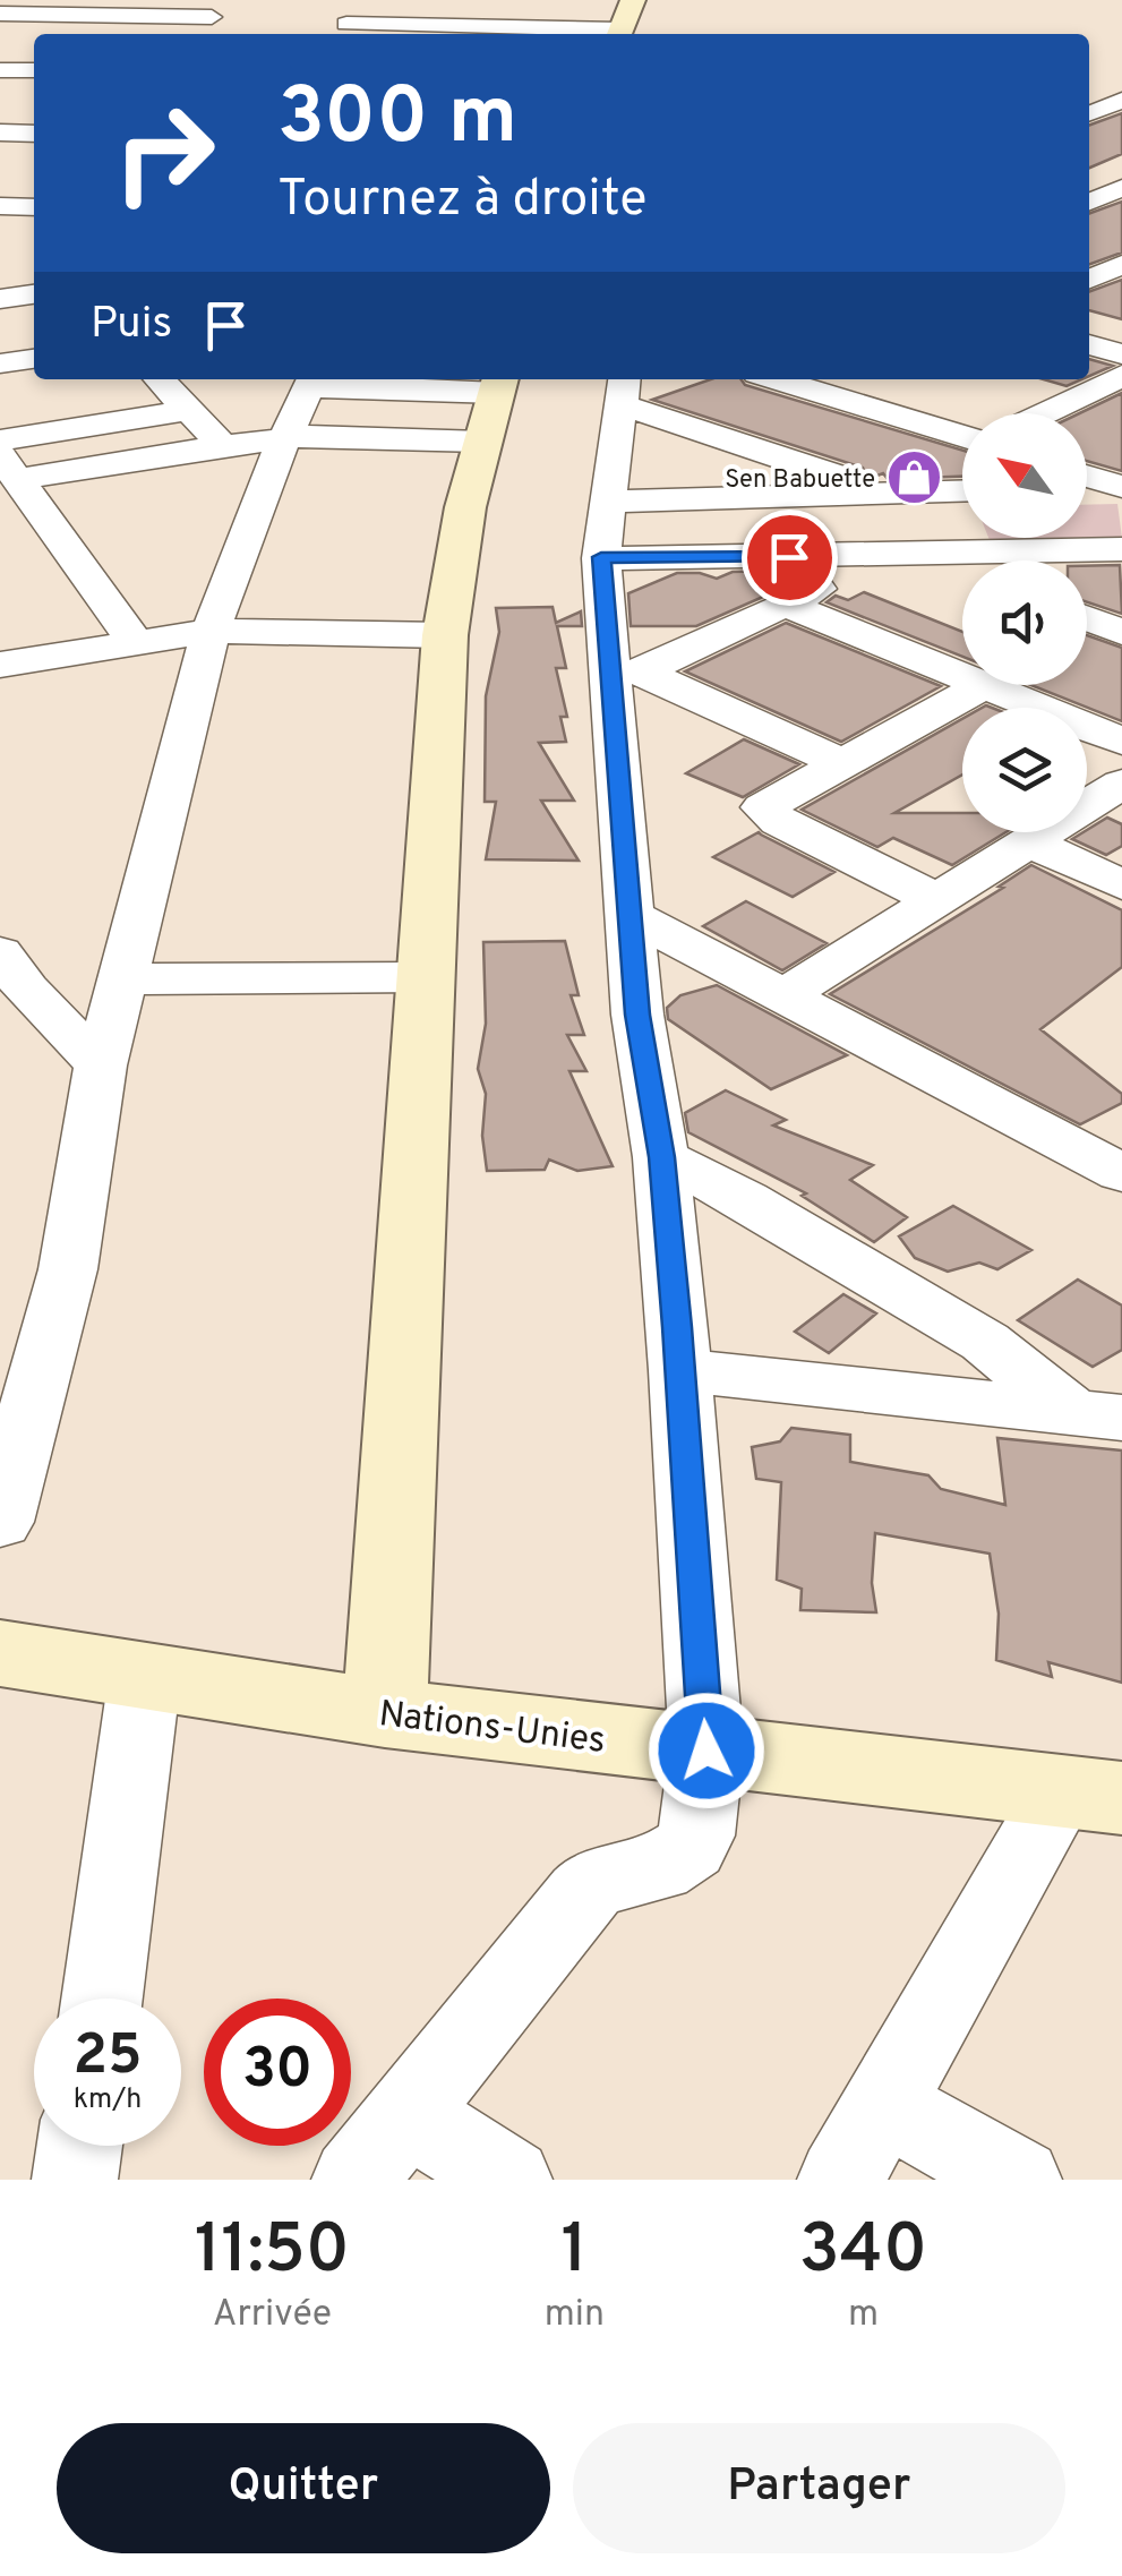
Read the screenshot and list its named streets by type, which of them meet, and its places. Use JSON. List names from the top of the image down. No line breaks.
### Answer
{"streets":{"main road":["Nations-Unies"]},"places":{"shop":["Sen Babuette"]},"north":"top left","page":{"turn":["300 m","Tournez à droite"],"then":"Puis","speed":"25 km/h","limit":"30","eta":["11:50","Arrivée","1","min","340","m"],"buttons":["Quitter","Partager"]}}
